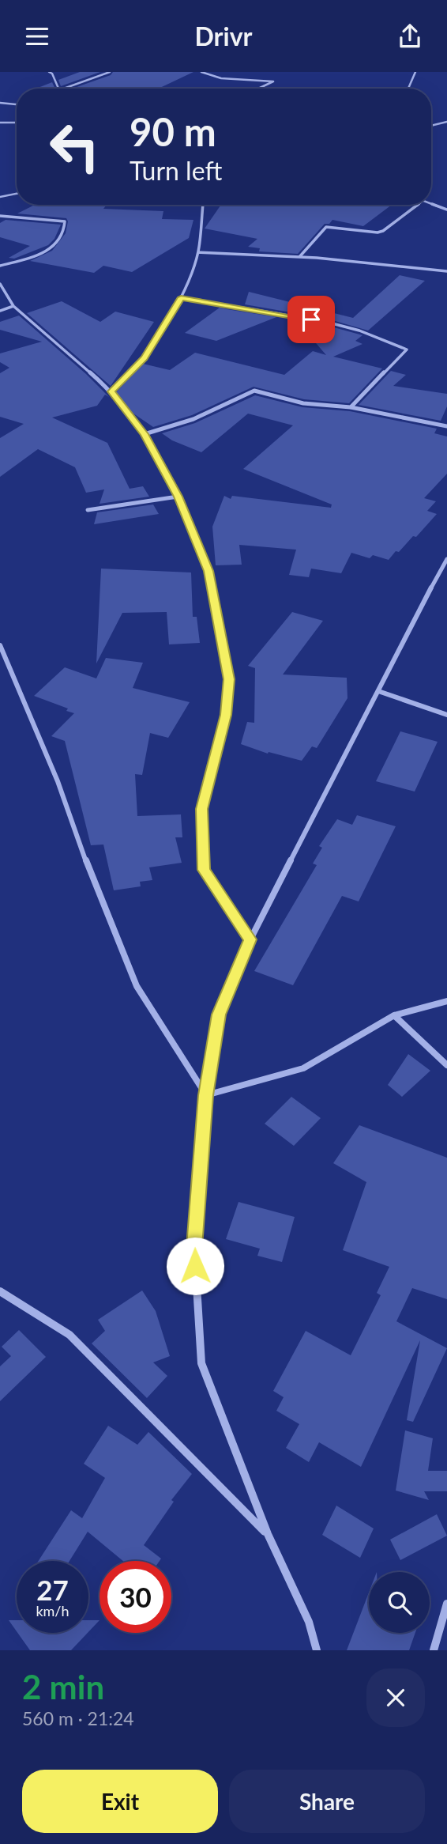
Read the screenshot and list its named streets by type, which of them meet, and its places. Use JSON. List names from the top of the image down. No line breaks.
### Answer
{"page":{"header":"Drivr","turn":["90 m","Turn left"],"speed":"27 km/h","limit":"30","heading":["2 min","560 m · 21:24"],"buttons":["Exit","Share"]}}
